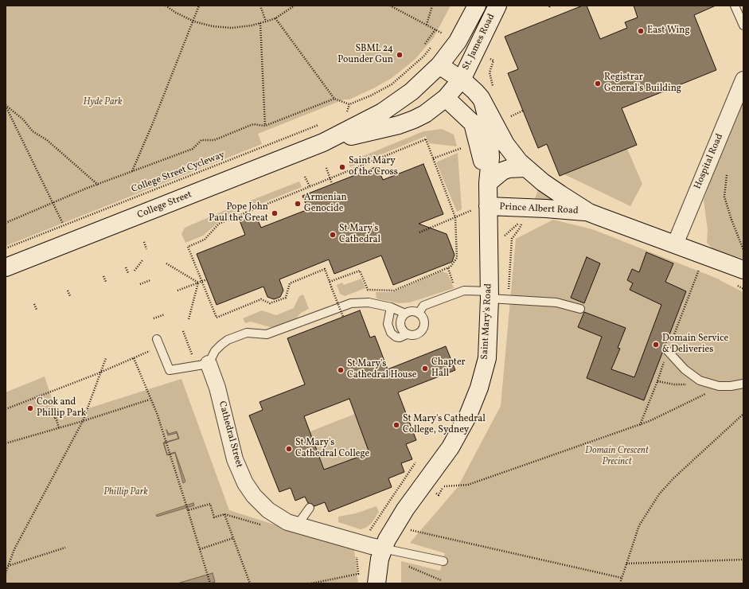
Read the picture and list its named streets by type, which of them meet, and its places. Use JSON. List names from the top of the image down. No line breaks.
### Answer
{"streets":{"street":["St. James Road","Hospital Road","College Street","Prince Albert Road","Saint Mary's Road","Cathedral Street"],"path":["College Street Cycleway"]},"crossings":[["St. James Road","College Street"],["St. James Road","Prince Albert Road"],["Hospital Road","Prince Albert Road"],["College Street","Prince Albert Road"],["College Street","Saint Mary's Road"],["Prince Albert Road","Saint Mary's Road"],["Saint Mary's Road","Cathedral Street"]],"parks":["Hyde Park","Domain Crescent Precinct","Phillip Park"],"places":["East Wing","SBML 24 Pounder Gun","Registrar General's Building","Saint Mary of the Cross","Armenian Genocide","Pope John Paul the Great","St Mary's Cathedral","Domain Service & Deliveries","Chapter Hall","St Mary's Cathedral House","Cook and Phillip Park","St Mary's Cathedral College, Sydney","St Mary's Cathedral College"]}
